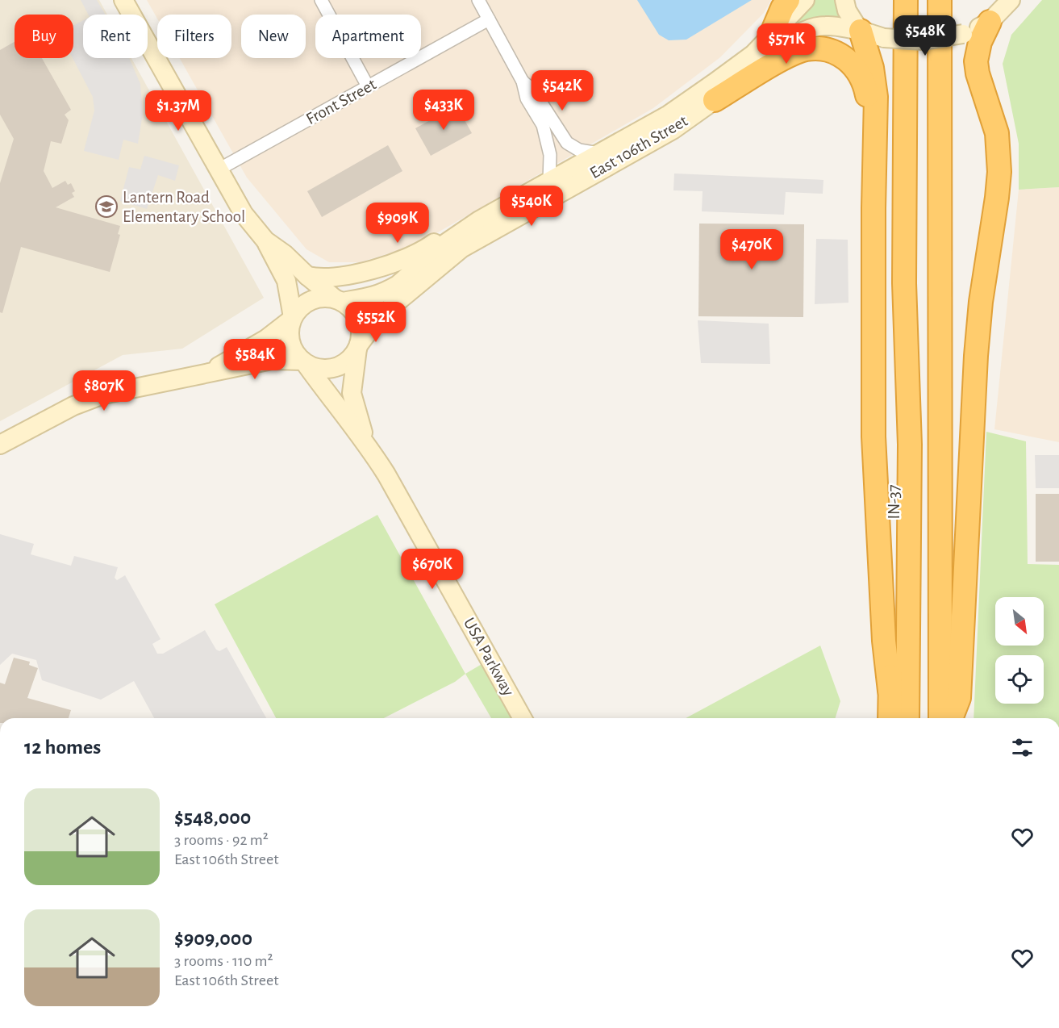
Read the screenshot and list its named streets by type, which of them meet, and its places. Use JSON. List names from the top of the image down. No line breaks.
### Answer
{"streets":{"highway":["IN-37"],"main road":["East 106th Street","USA Parkway"],"street":["Front Street"]},"crossings":[["East 106th Street","USA Parkway"]],"places":{"school or university":["Lantern Road Elementary School"]},"north":"bottom right","page":{"chip":["Buy","Rent","Filters","New","Apartment"],"price":["$548K","$571K","$542K","$433K","$1.37M","$540K","$909K","$470K","$552K","$584K","$807K","$670K"],"heading":"12 homes","list":[{"name":"$548,000","note":"3 rooms · 92 m² · East 106th Street"},{"name":"$909,000","note":"3 rooms · 110 m² · East 106th Street"}]}}
